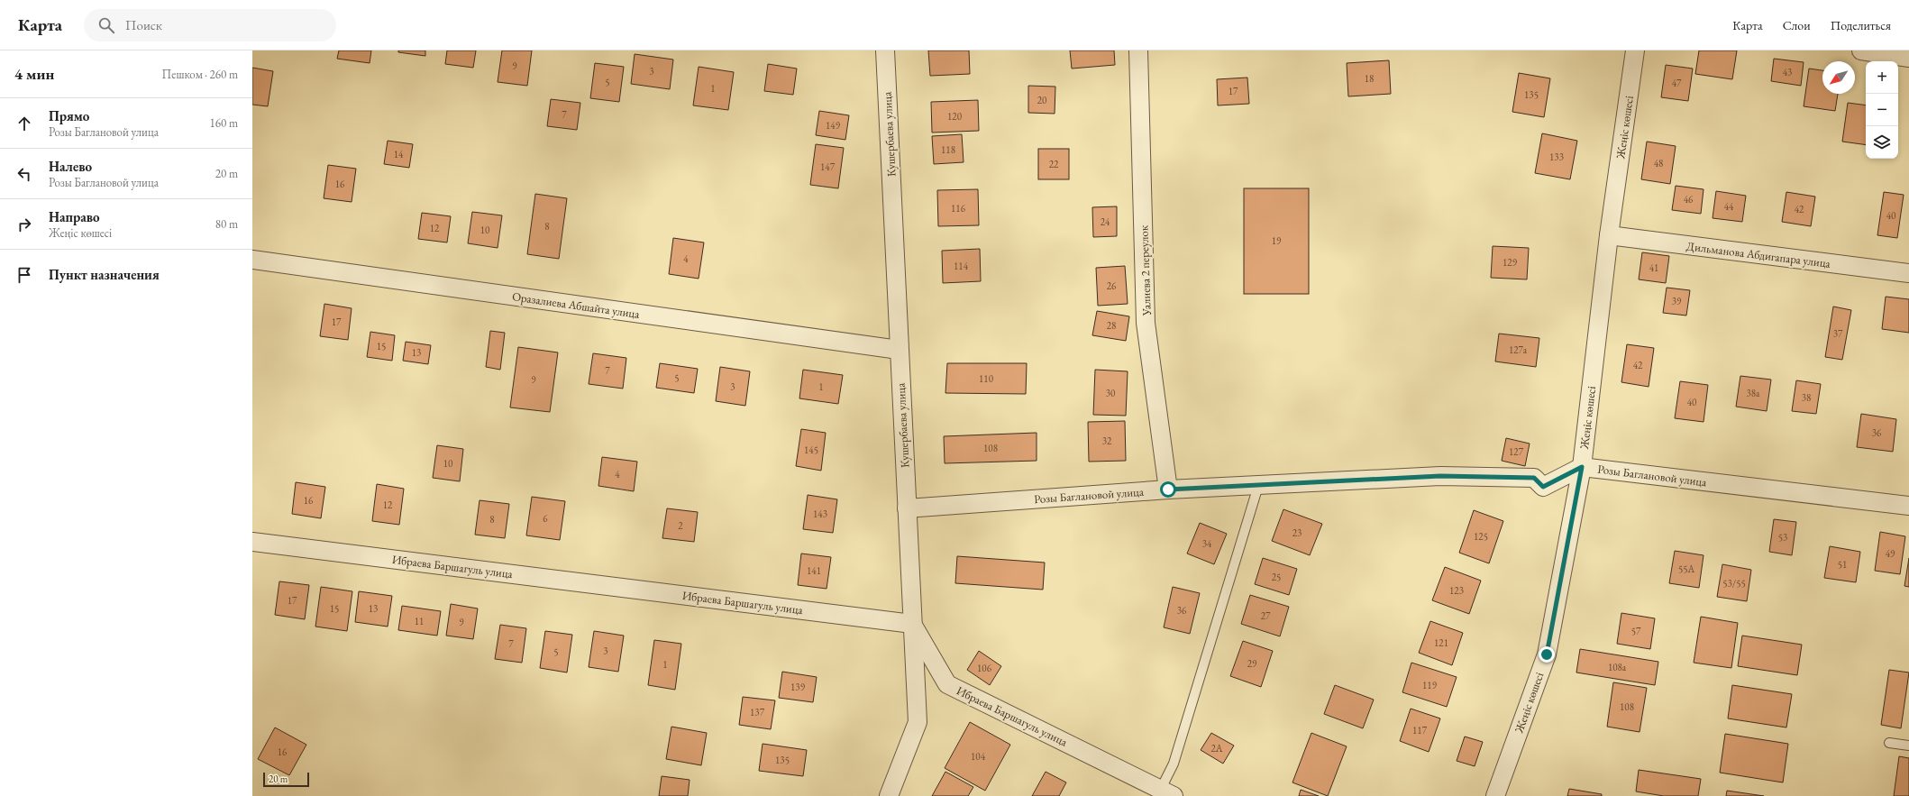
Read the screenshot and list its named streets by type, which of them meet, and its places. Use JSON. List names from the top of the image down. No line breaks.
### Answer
{"streets":{"street":["Жеңіс көшесі","Кушербаева улица","Дильманова Абдигапара улица","Уалиева 2 переулок","Оразалиева Абшайта улица","Розы Баглановой улица","Ибраева Баршагуль улица"]},"crossings":[["Жеңіс көшесі","Дильманова Абдигапара улица"],["Жеңіс көшесі","Розы Баглановой улица"],["Кушербаева улица","Оразалиева Абшайта улица"],["Кушербаева улица","Розы Баглановой улица"],["Кушербаева улица","Ибраева Баршагуль улица"],["Уалиева 2 переулок","Розы Баглановой улица"]],"house_numbers":["9","3","43","18","5","47","1","17","135","20","7","120","149","118","14","133","48","22","147","16","46","44","116","42","40","24","8","12","10","19","4","129","114","41","26","39","17","28","37","15","127а","13","42","7","5","110","9","3","1","30","38а","38","40","36","32","108","145","127","10","4","16","12","143","6","8","2","23","125","53","34","49","51","55А","141","25","53/55","123","17","15","13","36","27","11","9","57","121","7","3","5","29","1","108а","106","119","139","108","137","117","2А","16","104","135"],"scale_bar":"20 m","north":"bottom left","page":{"header":"Карта","search":"Поиск","nav":["Карта","Слои","Поделиться"],"heading":["4 мин","Пешком · 260 m"],"map_buttons":["+","−"],"list":[["Прямо","Розы Баглановой улица","160 m"],["Налево","Розы Баглановой улица","20 m"],["Направо","Жеңіс көшесі","80 m"],"Пункт назначения"],"scale":"20 m"}}
